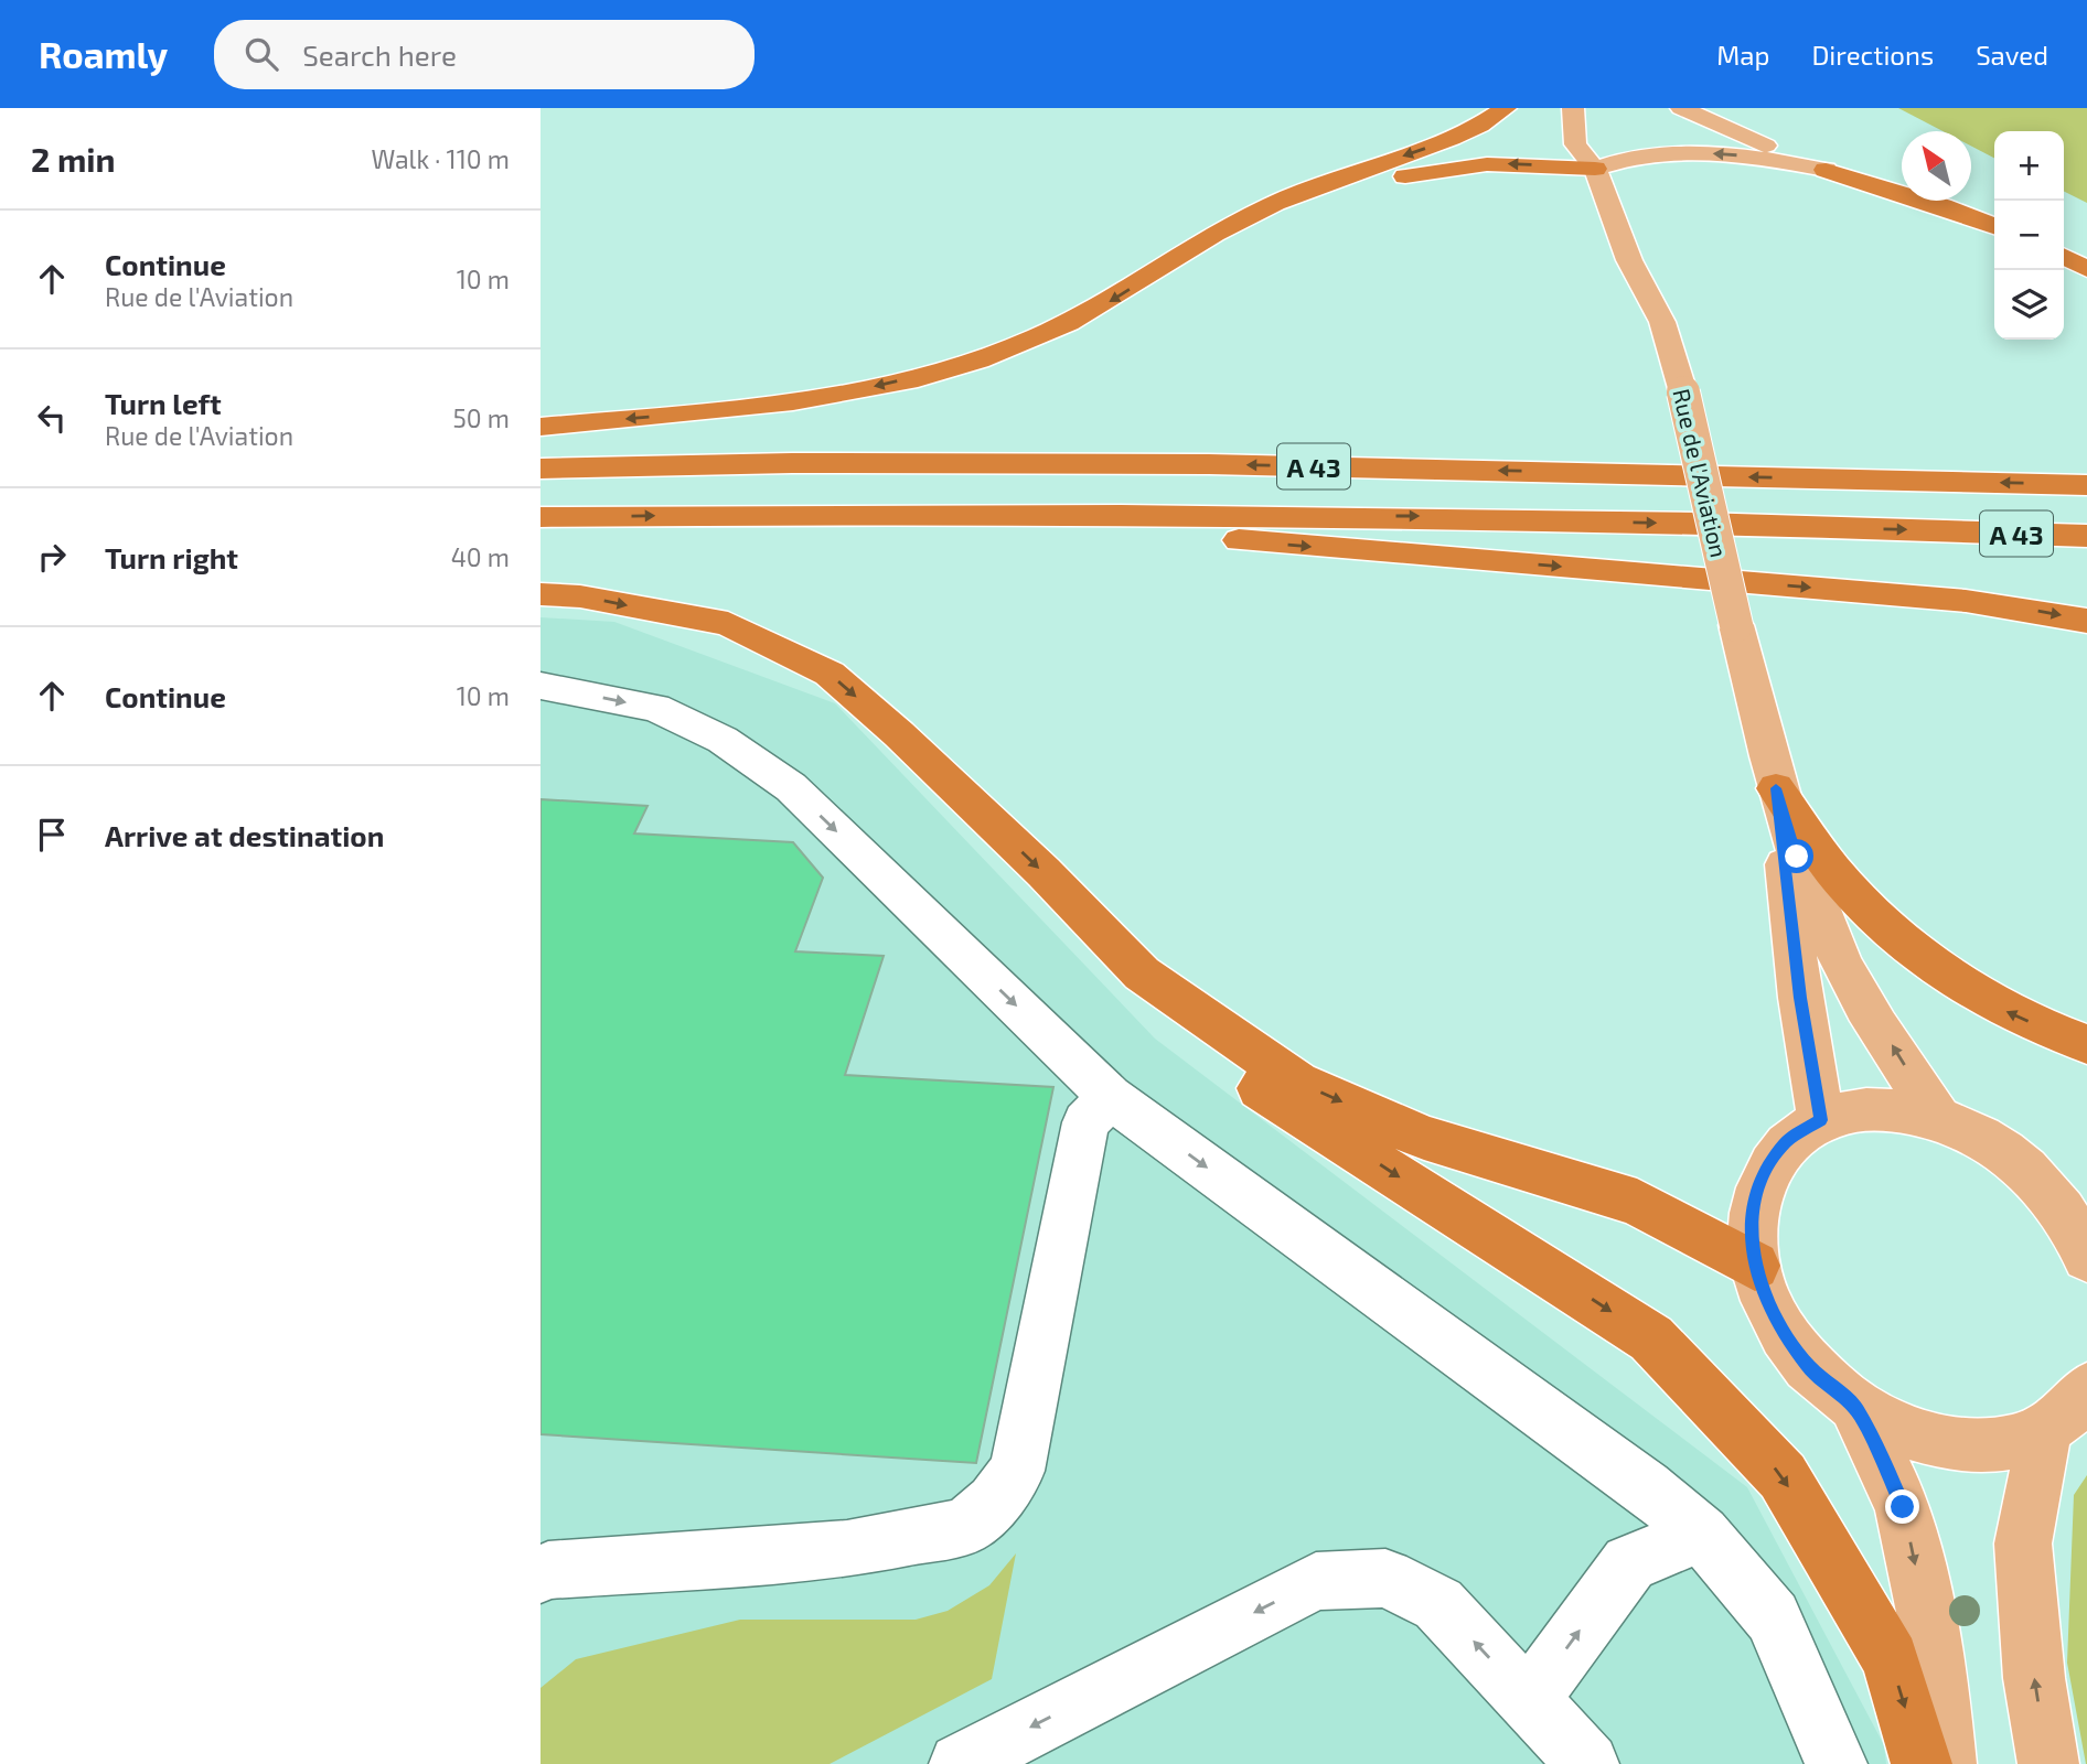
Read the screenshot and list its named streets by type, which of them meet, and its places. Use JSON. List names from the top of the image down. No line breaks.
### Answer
{"streets":{"highway":["A 43"],"main road":["Rue de l'Aviation"]},"north":"top left","page":{"header":"Roamly","search":"Search here","nav":["Map","Directions","Saved"],"heading":["2 min","Walk · 110 m"],"map_buttons":["+","−"],"list":[["Continue","Rue de l'Aviation","10 m"],["Turn left","Rue de l'Aviation","50 m"],["Turn right","40 m"],["Continue","10 m"],"Arrive at destination"]}}
